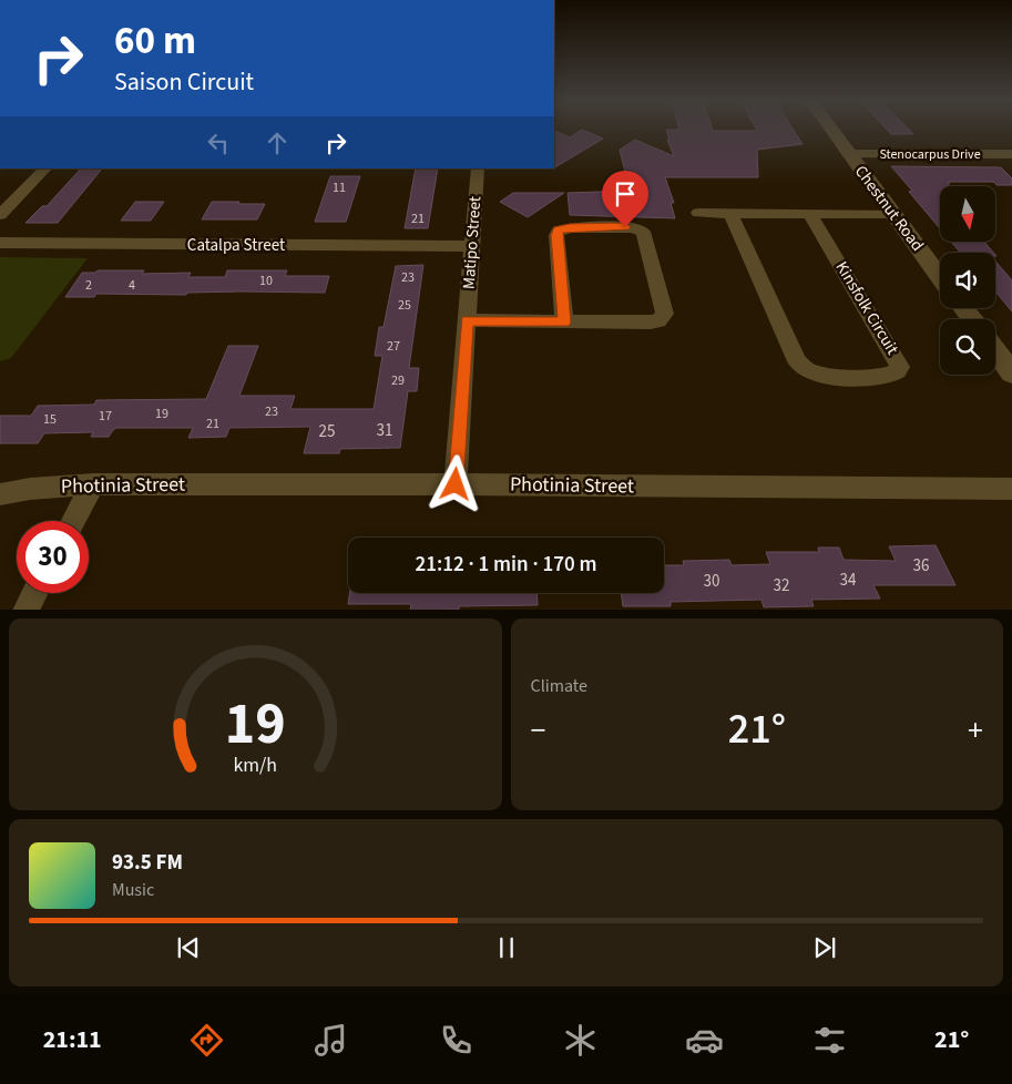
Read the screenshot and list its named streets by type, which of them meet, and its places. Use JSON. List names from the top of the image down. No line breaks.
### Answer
{"streets":{"street":["Stenocarpus Drive","Chestnut Road","Matipo Street","Catalpa Street","Kinsfolk Circuit","Photinia Street"]},"crossings":[["Stenocarpus Drive","Chestnut Road"],["Matipo Street","Catalpa Street"],["Matipo Street","Photinia Street"]],"house_numbers":["11","21","23","10","2","4","25","27","29","23","19","17","15","21","31","25","36","34","30","32"],"north":"bottom","page":{"turn":["60 m","Saison Circuit"],"limit":"30","trip":"21:12 · 1 min · 170 m","tile":"Climate","heat":["−","21°","+"],"song":["93.5 FM","Music"],"tabs":["21:11","21°"],"gauge":["19","km/h"]}}
